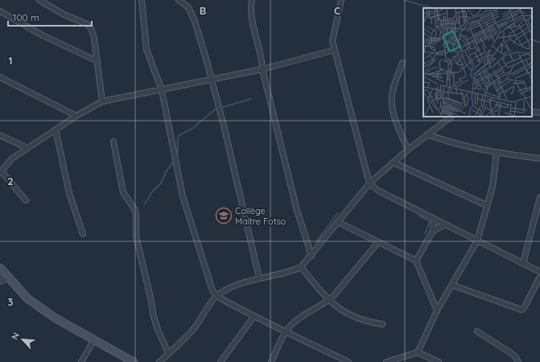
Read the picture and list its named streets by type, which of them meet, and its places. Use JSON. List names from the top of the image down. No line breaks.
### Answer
{"places":{"school or university":["Collège Maître Fotso"]},"scale_bar":"100 m","north":"top left","grid":{"columns":["B","C"],"rows":["1","2","3"]}}
